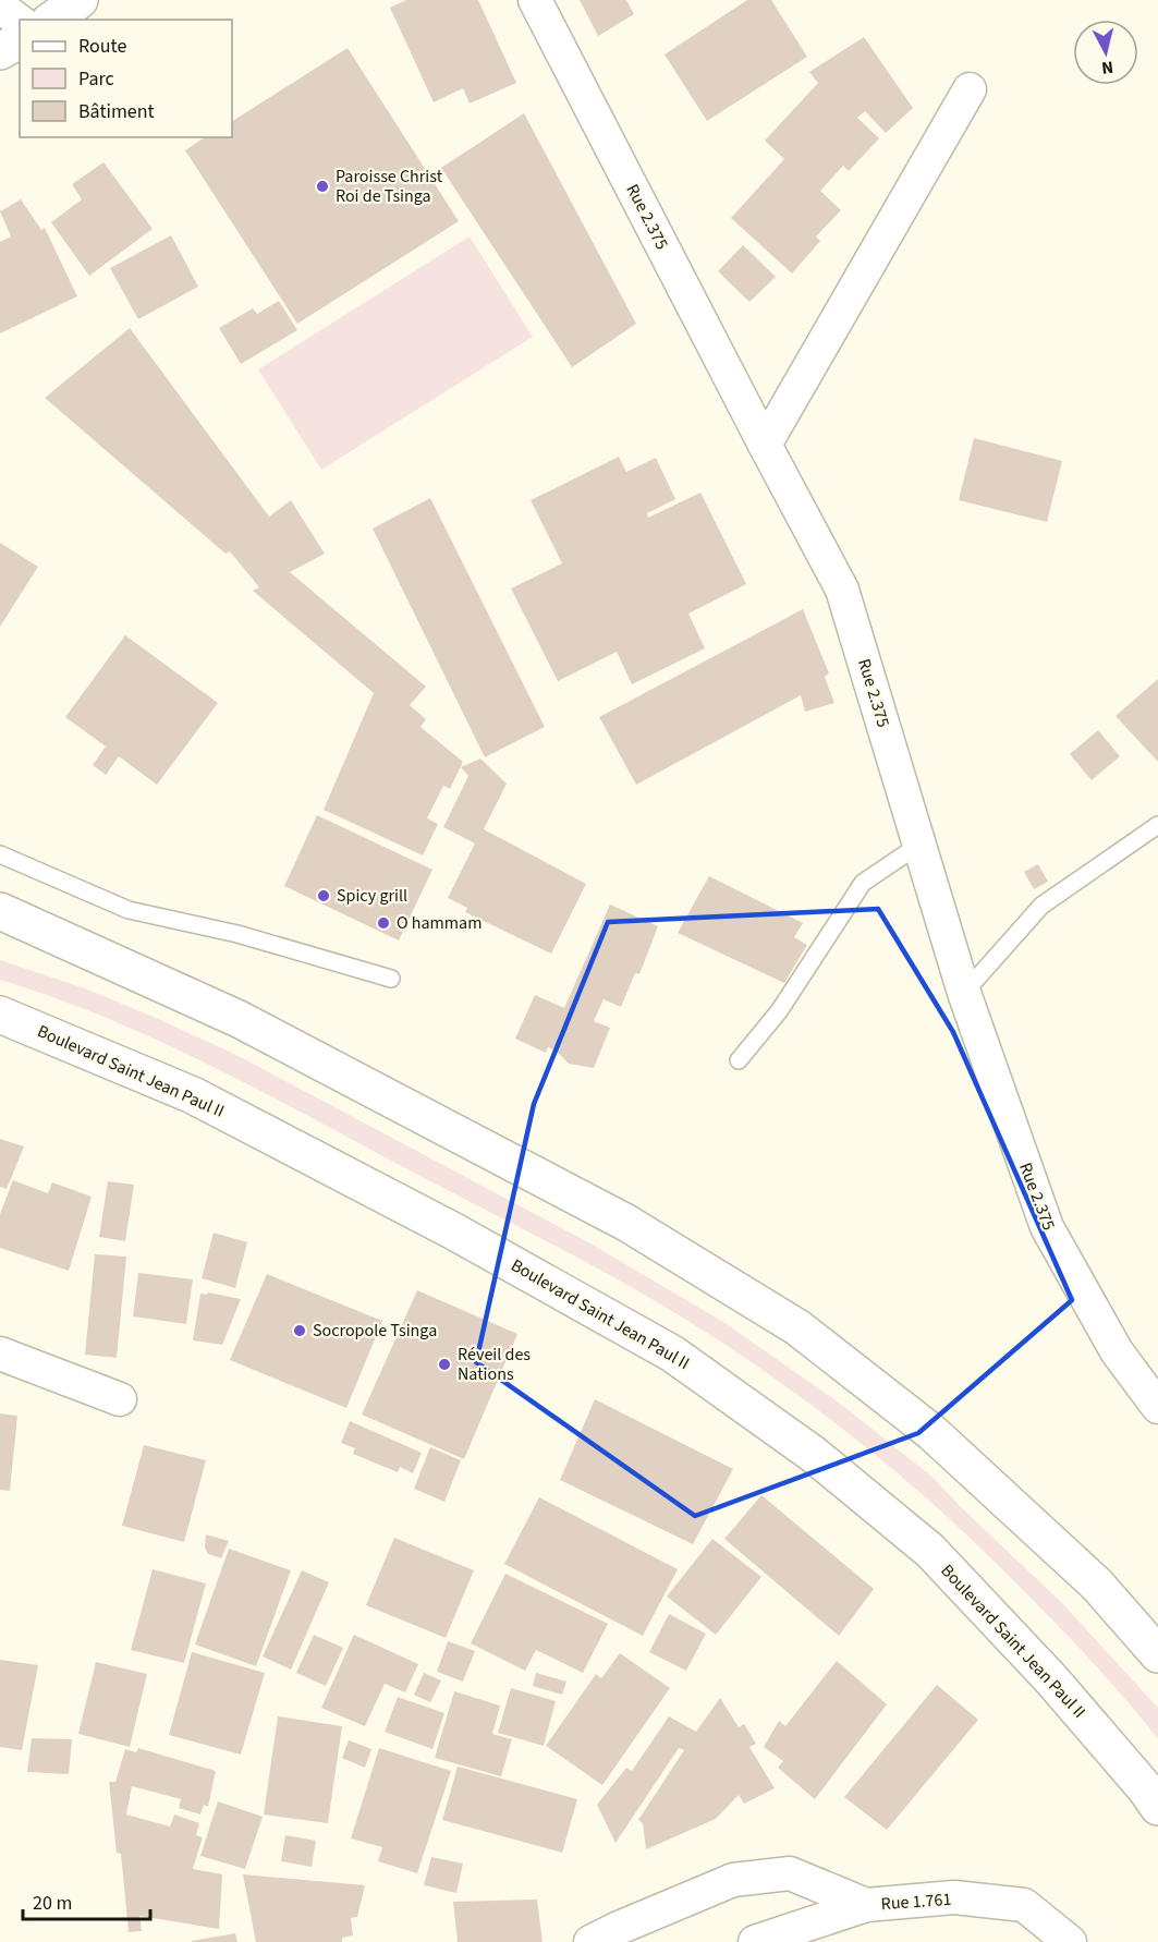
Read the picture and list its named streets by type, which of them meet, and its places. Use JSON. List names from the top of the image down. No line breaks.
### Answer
{"streets":{"main road":["Boulevard Saint Jean Paul II"],"street":["Rue 2.375","Rue 1.761"]},"places":["Paroisse Christ Roi de Tsinga","Spicy grill","O hammam","Socropole Tsinga","Réveil des Nations"],"legend":["Route","Parc","Bâtiment"],"scale_bar":"20 m","north":"bottom"}
